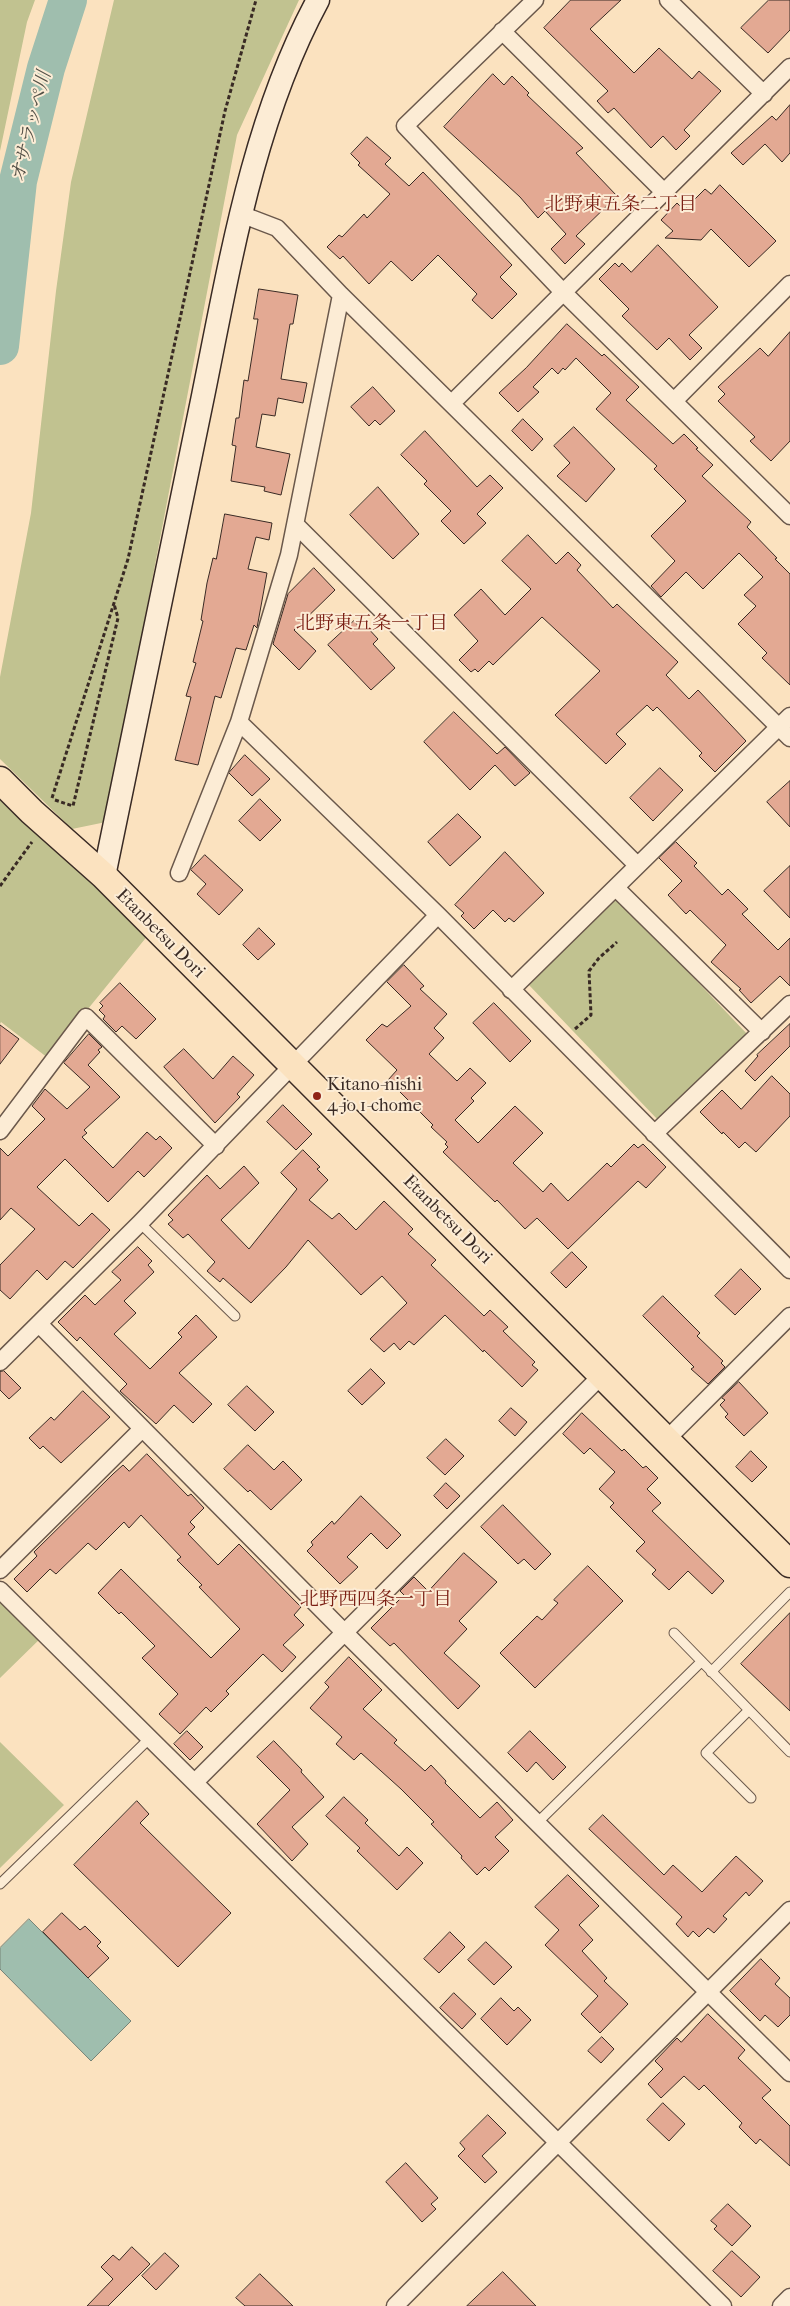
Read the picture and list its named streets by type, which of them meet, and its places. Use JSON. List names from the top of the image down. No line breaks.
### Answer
{"streets":{"main road":["Etanbetsu Dori"]},"districts":["北野東五条二丁目","北野東五条一丁目","北野西四条一丁目"],"water":["オサラッペ川"],"places":["Kitano-nishi 4-jo 1-chome"]}
